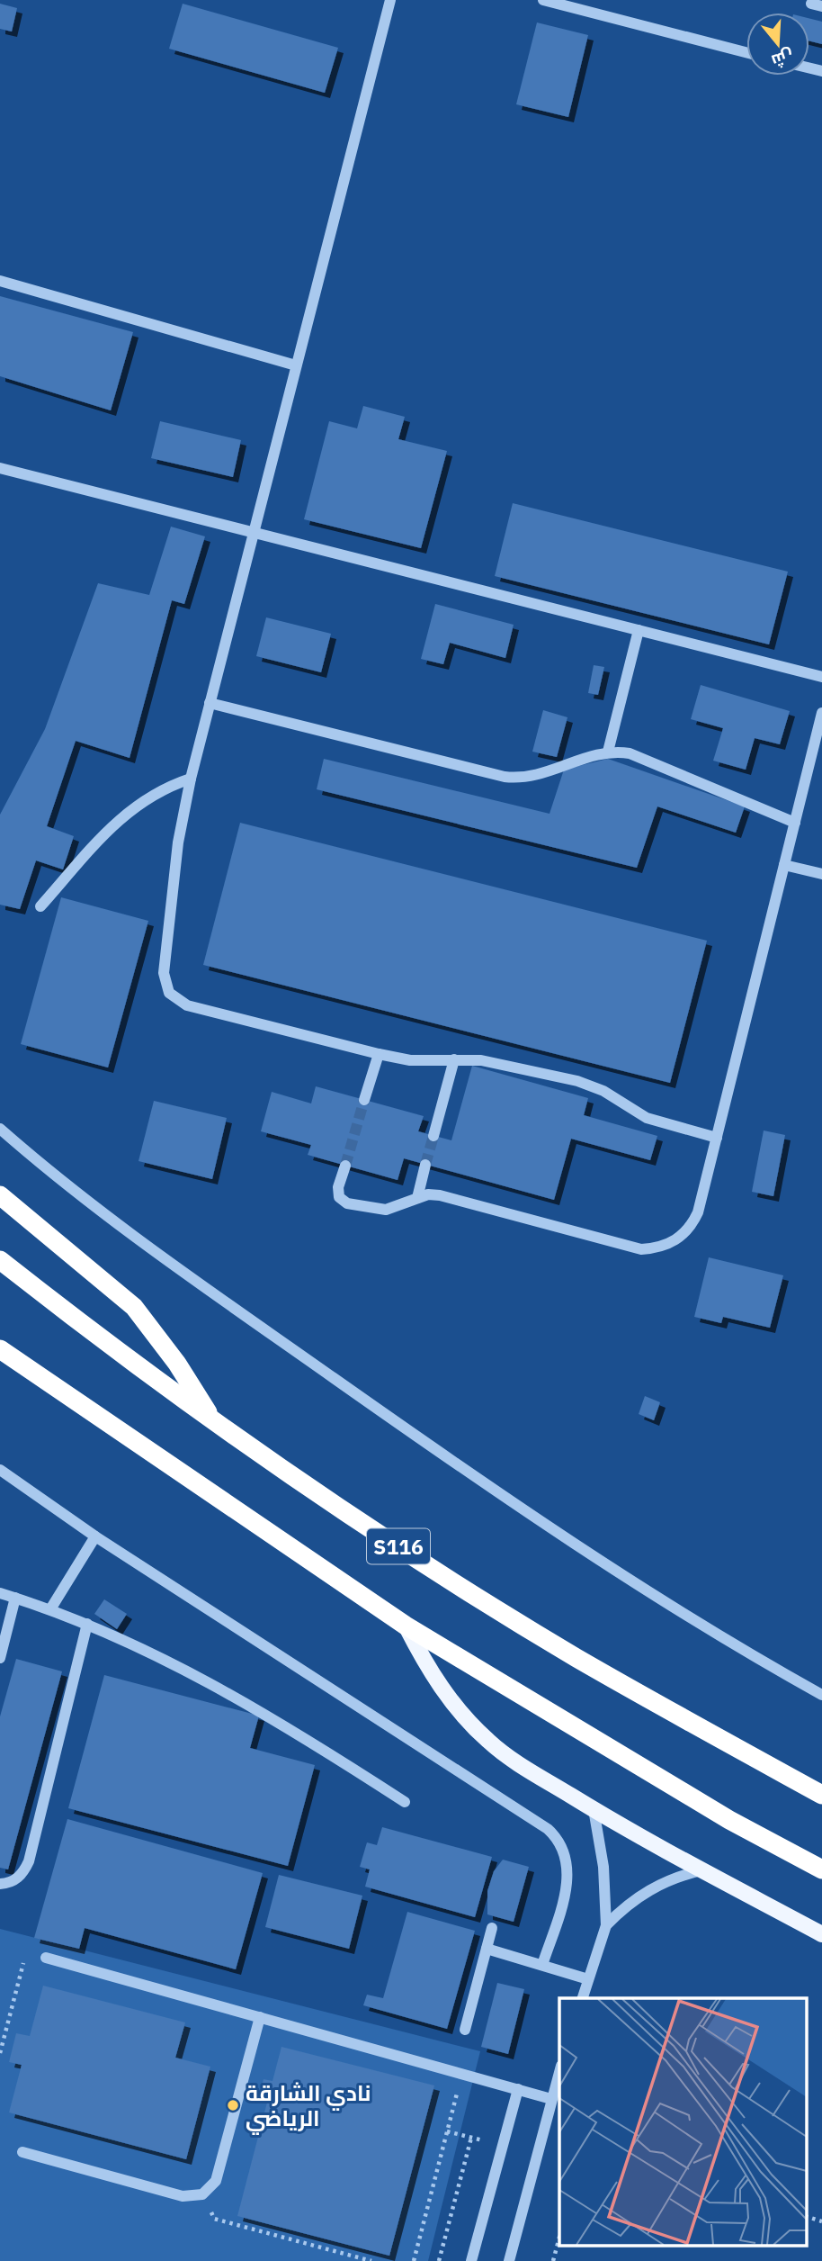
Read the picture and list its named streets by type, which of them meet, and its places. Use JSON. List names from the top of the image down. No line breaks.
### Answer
{"streets":{"highway":["S116"]},"places":["نادي الشارقة الرياضي"],"north":"bottom"}
